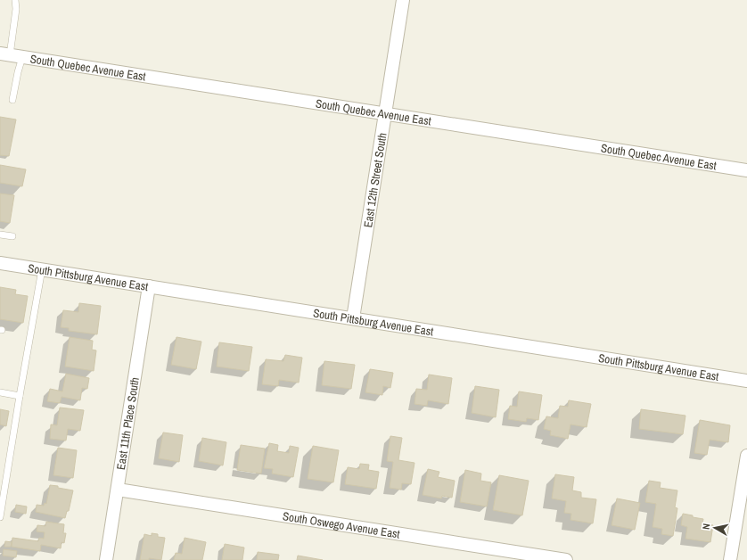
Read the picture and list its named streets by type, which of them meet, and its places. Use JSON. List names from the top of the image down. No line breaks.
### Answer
{"streets":{"street":["South Quebec Avenue East","East 12th Street South","South Pittsburg Avenue East","East 11th Place South","South Oswego Avenue East"]},"crossings":[["South Quebec Avenue East","East 12th Street South"],["East 12th Street South","South Pittsburg Avenue East"],["South Pittsburg Avenue East","East 11th Place South"],["East 11th Place South","South Oswego Avenue East"]],"north":"left"}
